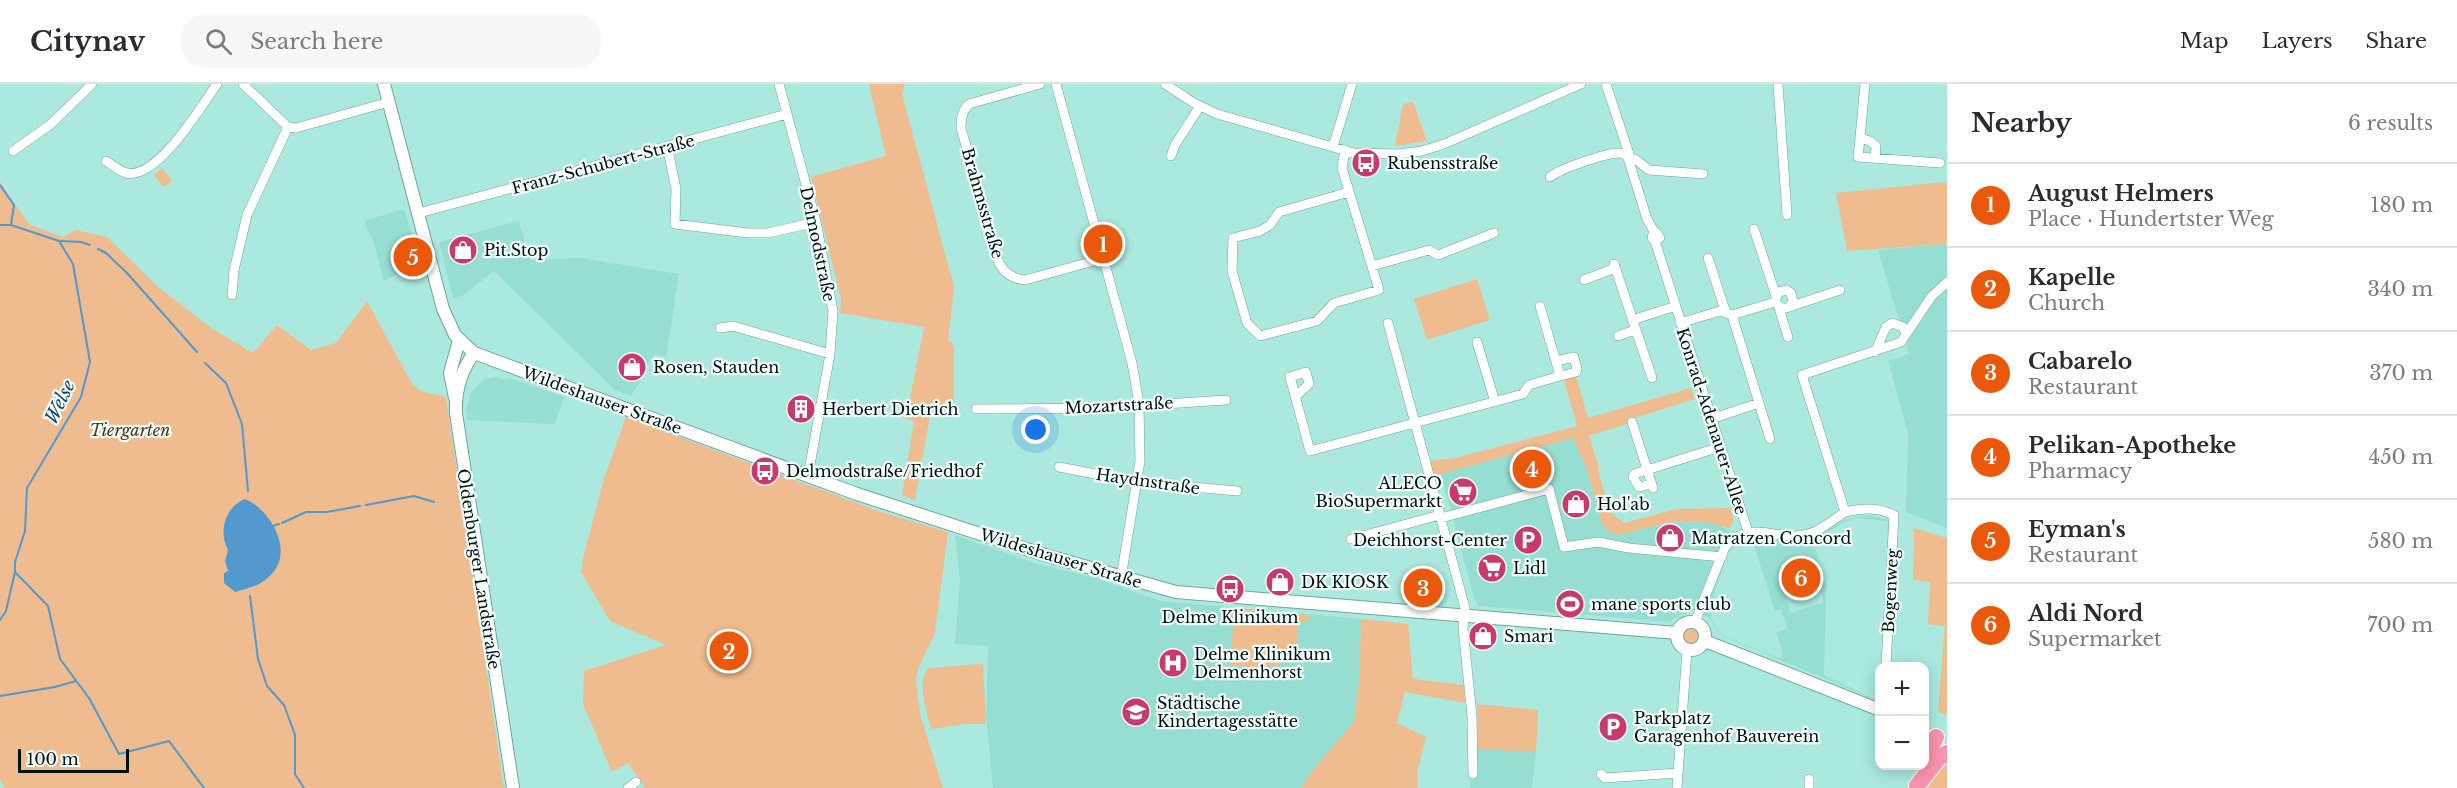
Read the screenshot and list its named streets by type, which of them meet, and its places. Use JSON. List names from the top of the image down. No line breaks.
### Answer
{"streets":{"main road":["Wildeshauser Straße","Oldenburger Landstraße"],"street":["Franz-Schubert-Straße","Brahmsstraße","Delmodstraße","Mozartstraße","Konrad-Adenauer-Allee","Haydnstraße","Bogenweg"]},"crossings":[["Franz-Schubert-Straße","Delmodstraße"],["Delmodstraße","Wildeshauser Straße"],["Wildeshauser Straße","Konrad-Adenauer-Allee"],["Wildeshauser Straße","Oldenburger Landstraße"]],"water":["Welse"],"parks":["Tiergarten"],"places":{"bus stop":["Rubensstraße","Delmodstraße/Friedhof","Delme Klinikum"],"shop":["Pit.Stop","Rosen, Stauden","Hol'ab","Matratzen Concord","DK KIOSK","Smari"],"building":["Herbert Dietrich"],"supermarket":["ALECO BioSupermarkt","Lidl"],"parking":["Deichhorst-Center","Parkplatz Garagenhof Bauverein"],"sports":["mane sports club"],"hospital":["Delme Klinikum Delmenhorst"],"school or university":["Städtische Kindertagesstätte"]},"scale_bar":"100 m","page":{"header":"Citynav","search":"Search here","nav":["Map","Layers","Share"],"heading":["Nearby","6 results"],"list":[{"mark":"1","name":"August Helmers","note":"Place · Hundertster Weg","value":"180 m"},{"mark":"2","name":"Kapelle","note":"Church","value":"340 m"},{"mark":"3","name":"Cabarelo","note":"Restaurant","value":"370 m"},{"mark":"4","name":"Pelikan-Apotheke","note":"Pharmacy","value":"450 m"},{"mark":"5","name":"Eyman's","note":"Restaurant","value":"580 m"},{"mark":"6","name":"Aldi Nord","note":"Supermarket","value":"700 m"}],"pins":["1","5","4","6","3","2"],"map_buttons":["+","−"],"scale":"100 m"}}
